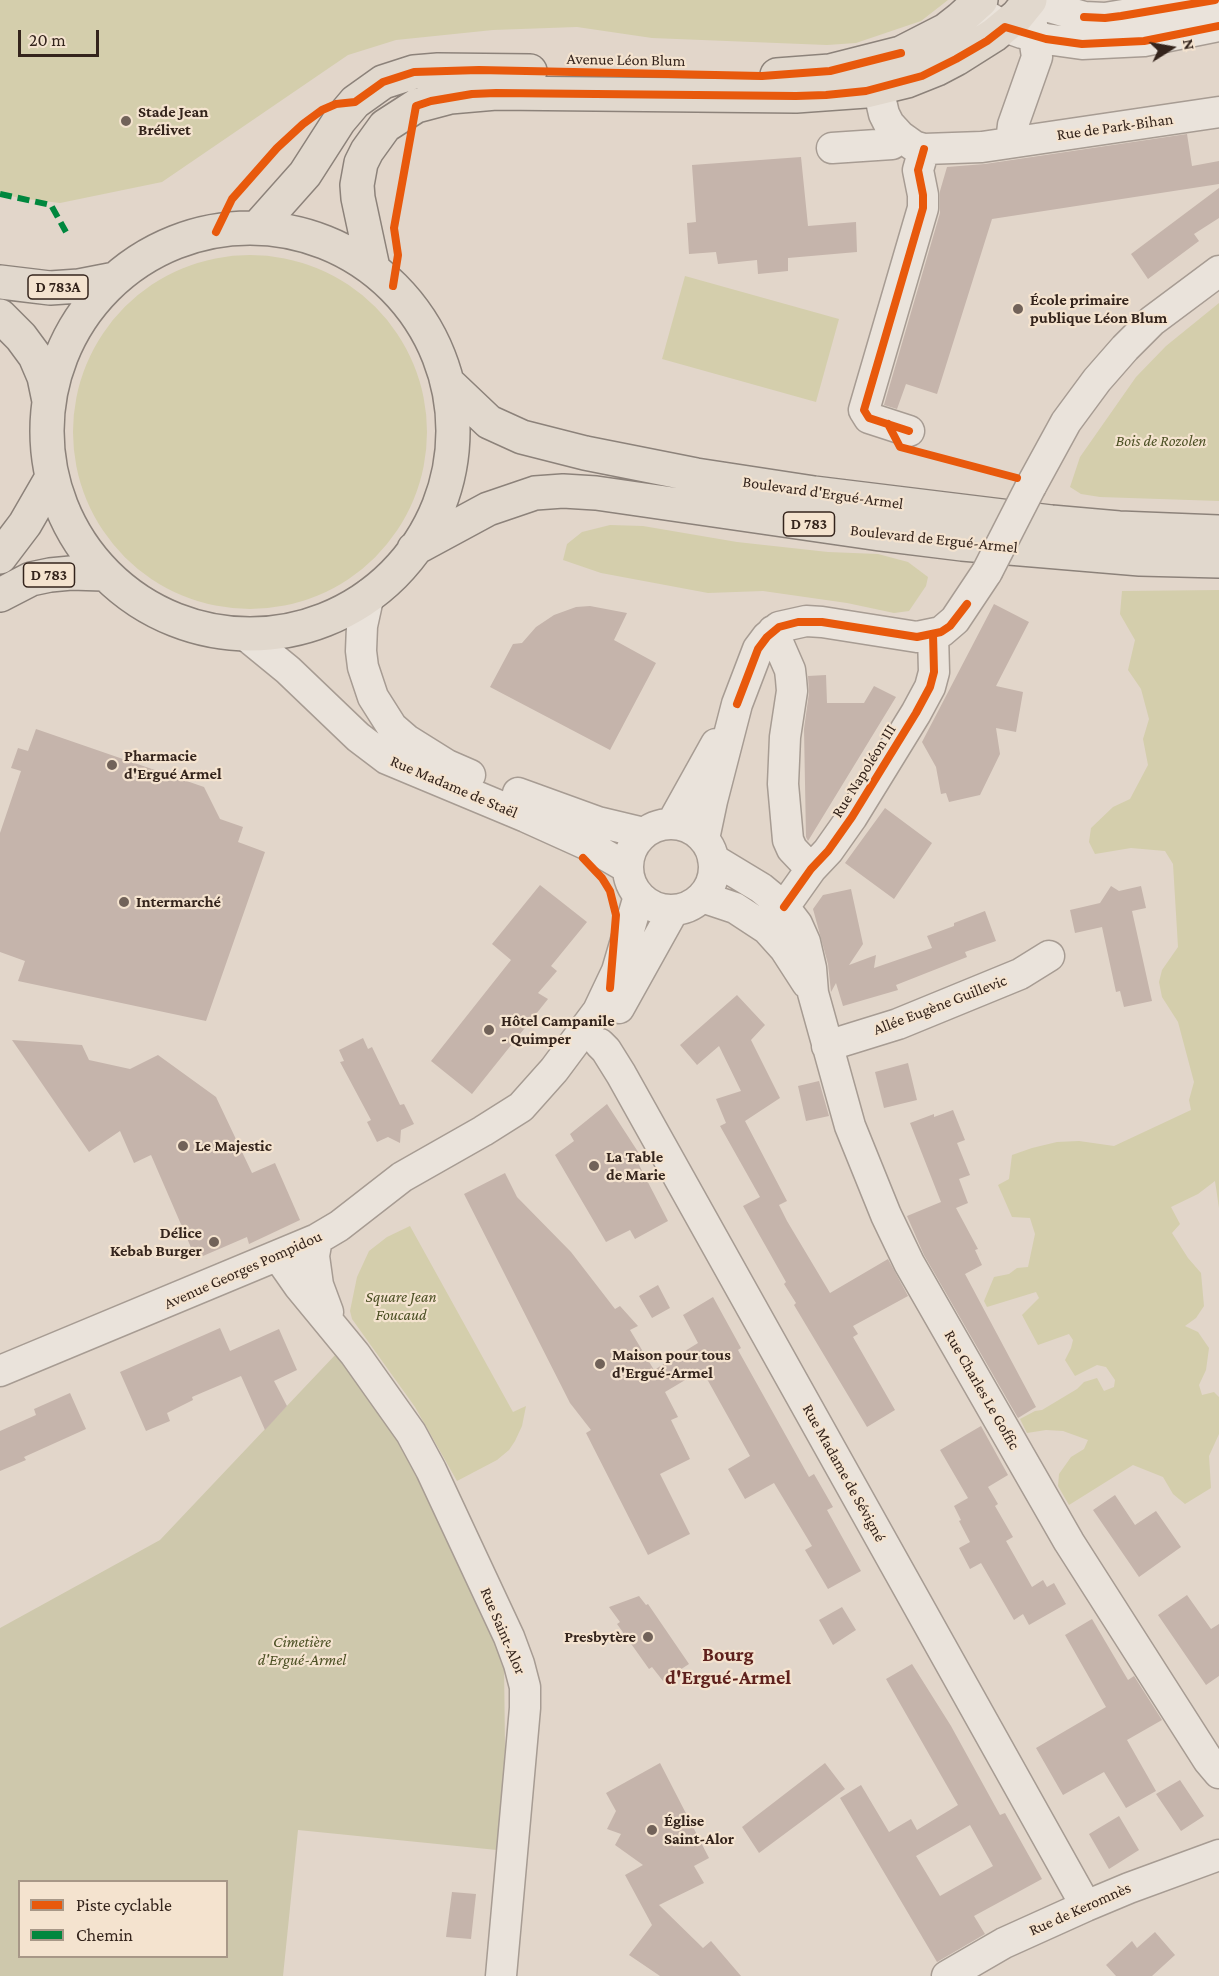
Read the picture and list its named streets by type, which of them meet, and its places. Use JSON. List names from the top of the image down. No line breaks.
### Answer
{"streets":{"main road":["Avenue Léon Blum","D 783A","Boulevard d'Ergué-Armel","D 783","Boulevard de Ergué-Armel"],"street":["Rue de Park-Bihan","Rue Napoléon III","Rue Madame de Staël","Allée Eugène Guillevic","Avenue Georges Pompidou","Rue Charles Le Goffic","Rue Madame de Sévigné","Rue Saint-Alor","Rue de Keromnès"]},"crossings":[["Rue Napoléon III","Rue Charles Le Goffic"],["Rue Madame de Staël","Avenue Georges Pompidou"],["Rue Madame de Staël","Rue Charles Le Goffic"],["Allée Eugène Guillevic","Rue Charles Le Goffic"],["Avenue Georges Pompidou","Rue Charles Le Goffic"],["Avenue Georges Pompidou","Rue Madame de Sévigné"],["Avenue Georges Pompidou","Rue Saint-Alor"],["Rue Madame de Sévigné","Rue de Keromnès"]],"districts":["Bourg d'Ergué-Armel"],"parks":["Bois de Rozolen","Square Jean Foucaud","Cimetière d'Ergué-Armel"],"places":["Stade Jean Brélivet","École primaire publique Léon Blum","Pharmacie d'Ergué Armel","Intermarché","Hôtel Campanile - Quimper","Le Majestic","La Table de Marie","Délice Kebab Burger","Maison pour tous d'Ergué-Armel","Presbytère","Église Saint-Alor"],"legend":["Piste cyclable","Chemin"],"scale_bar":"20 m","north":"right"}
